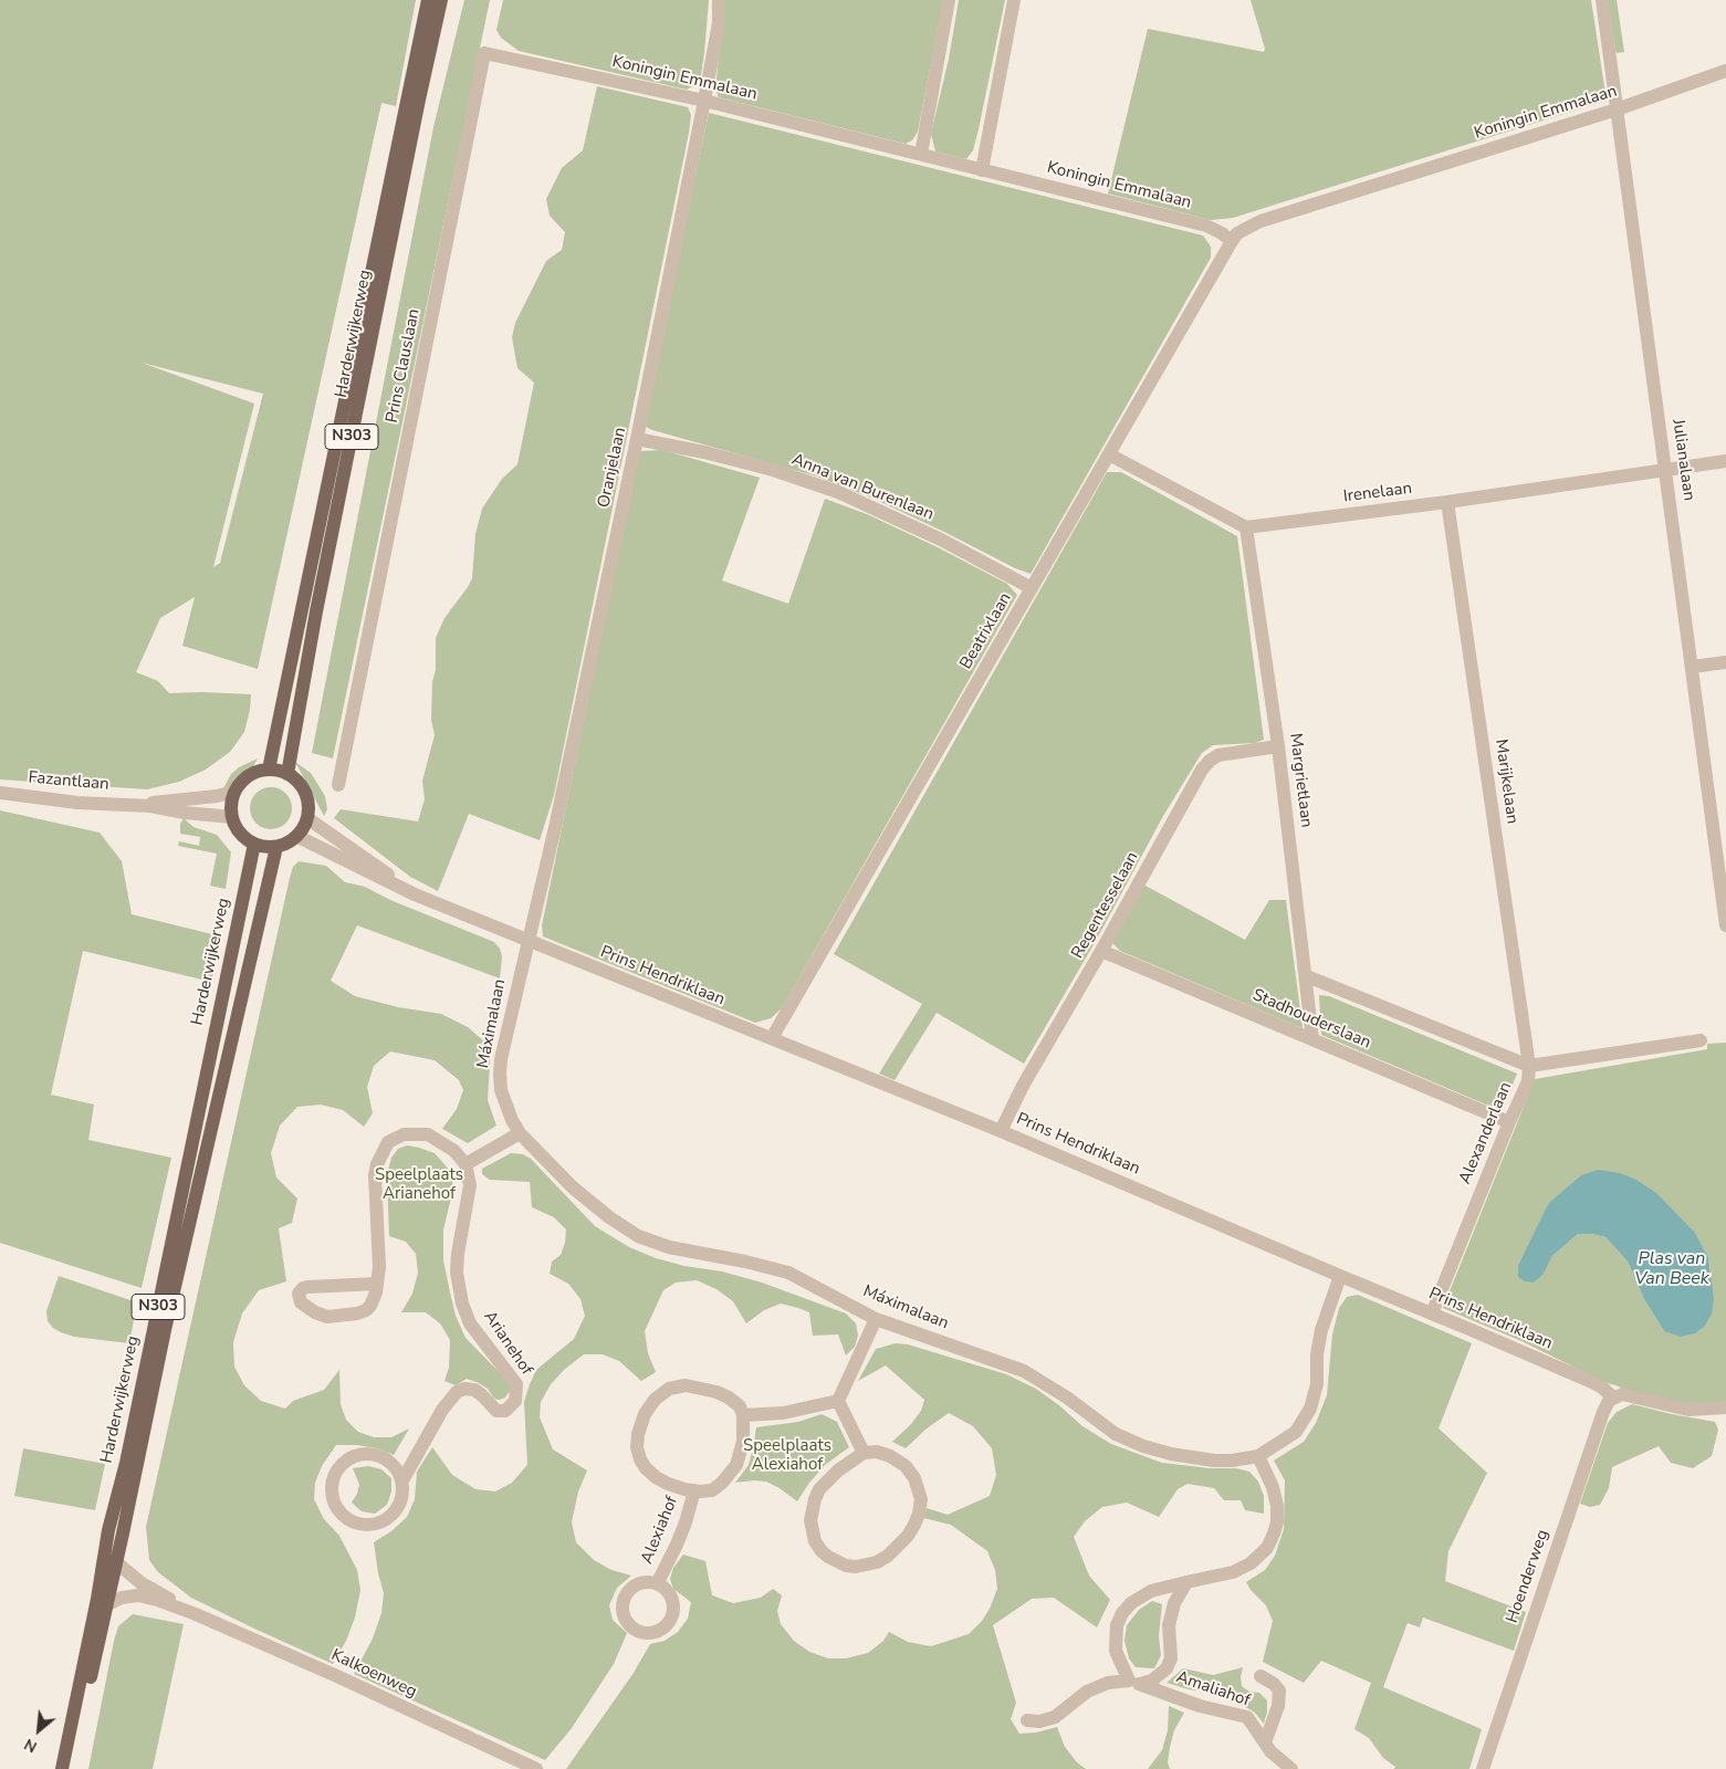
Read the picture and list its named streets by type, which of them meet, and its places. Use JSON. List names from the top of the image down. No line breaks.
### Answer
{"streets":{"main road":["Harderwijkerweg","N303"],"street":["Koningin Emmalaan","Prins Clauslaan","Julianalaan","Oranjelaan","Anna van Burenlaan","Irenelaan","Beatrixlaan","Margrietlaan","Fazantlaan","Marijkelaan","Regentesselaan","Prins Hendriklaan","Stadhouderslaan","Máximalaan","Alexanderlaan","Arianehof","Alexiahof","Hoenderweg","Kalkoenweg","Amaliahof"]},"crossings":[["Koningin Emmalaan","Prins Clauslaan"],["Koningin Emmalaan","Julianalaan"],["Koningin Emmalaan","Oranjelaan"],["Koningin Emmalaan","Beatrixlaan"],["Harderwijkerweg","Fazantlaan"],["Harderwijkerweg","Prins Hendriklaan"],["Harderwijkerweg","Kalkoenweg"],["Julianalaan","Irenelaan"],["Oranjelaan","Anna van Burenlaan"],["Oranjelaan","Prins Hendriklaan"],["Oranjelaan","Máximalaan"],["Anna van Burenlaan","Beatrixlaan"],["Irenelaan","Margrietlaan"],["Irenelaan","Marijkelaan"],["Beatrixlaan","Prins Hendriklaan"],["Margrietlaan","Regentesselaan"],["Margrietlaan","Stadhouderslaan"],["Fazantlaan","Prins Hendriklaan"],["Marijkelaan","Alexanderlaan"],["Regentesselaan","Prins Hendriklaan"],["Regentesselaan","Stadhouderslaan"],["Prins Hendriklaan","Máximalaan"],["Prins Hendriklaan","Alexanderlaan"],["Prins Hendriklaan","Hoenderweg"],["Stadhouderslaan","Alexanderlaan"]],"water":["Plas van Van Beek"],"parks":["Speelplaats Arianehof","Speelplaats Alexiahof"],"north":"bottom left"}
